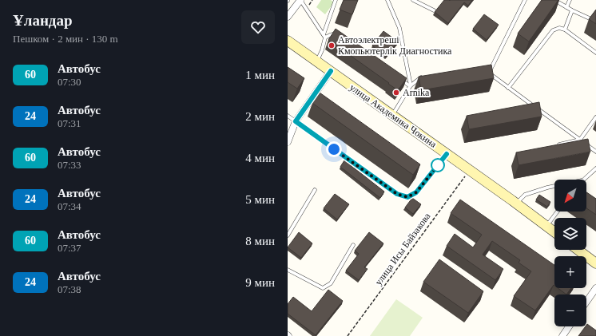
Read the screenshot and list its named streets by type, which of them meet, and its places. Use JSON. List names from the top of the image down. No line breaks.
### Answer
{"streets":{"main road":["улица Академика Чокина"],"path":["улица Исы Байзакова"]},"crossings":[["улица Академика Чокина","улица Исы Байзакова"]],"places":["Автоэлектреші Кмопьютерлік Диагностика","Arnika"],"lines":["bus line 60"],"north":"bottom left","page":{"heading":["Ұландар","Пешком · 2 мин · 130 m"],"list":[{"mark":"60","name":"Автобус","note":"07:30","value":"1 мин"},{"mark":"24","name":"Автобус","note":"07:31","value":"2 мин"},{"mark":"60","name":"Автобус","note":"07:33","value":"4 мин"},{"mark":"24","name":"Автобус","note":"07:34","value":"5 мин"},{"mark":"60","name":"Автобус","note":"07:37","value":"8 мин"},{"mark":"24","name":"Автобус","note":"07:38","value":"9 мин"}],"map_buttons":["+","−"]}}
